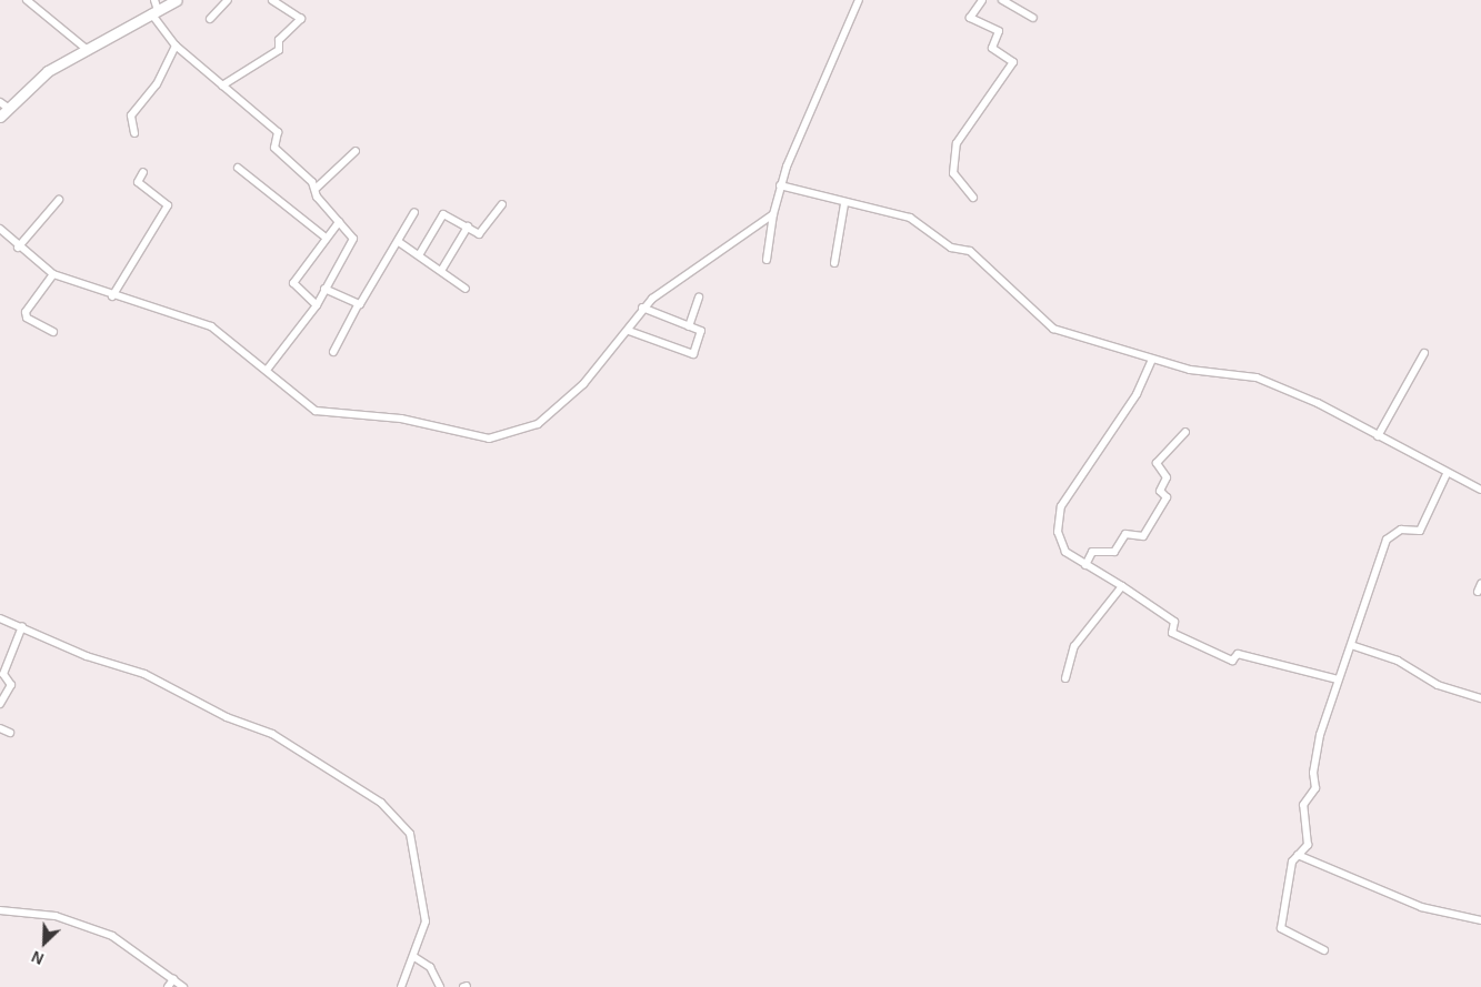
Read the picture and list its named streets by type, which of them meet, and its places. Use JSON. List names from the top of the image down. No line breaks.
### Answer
{"north":"bottom left"}
